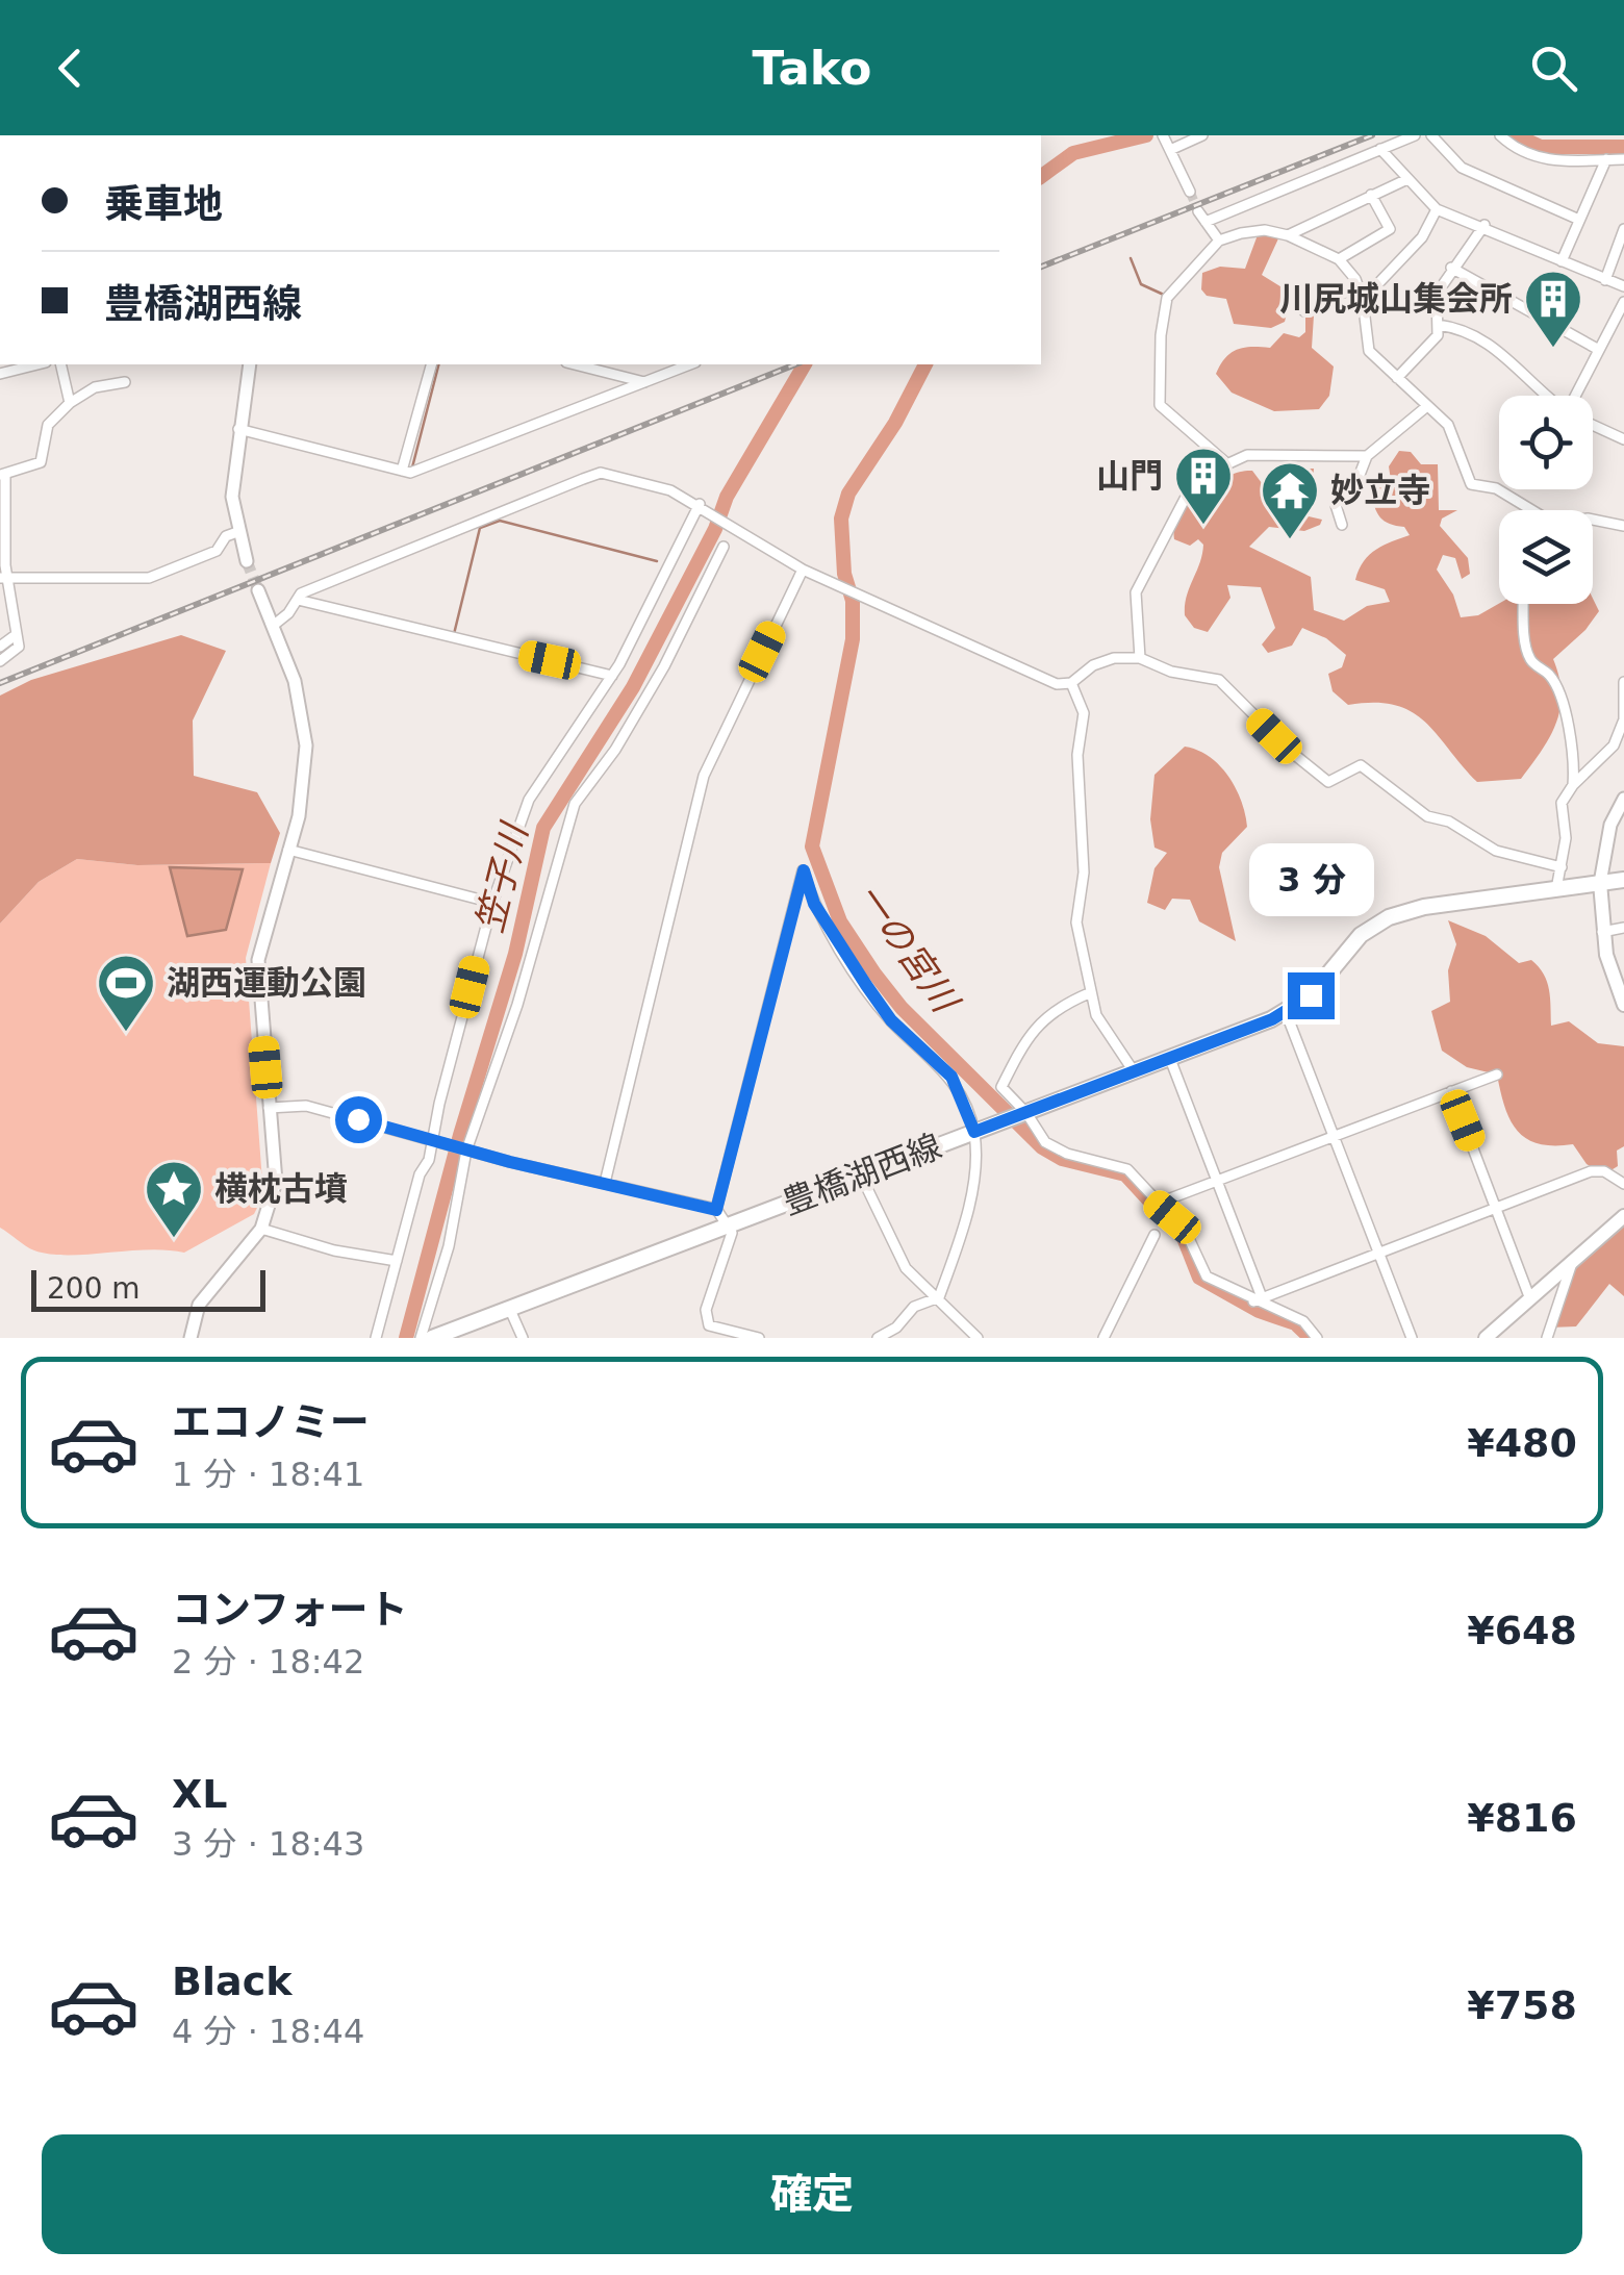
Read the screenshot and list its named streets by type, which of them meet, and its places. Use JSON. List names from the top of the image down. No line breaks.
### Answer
{"streets":{"main road":["豊橋湖西線"]},"water":["笠子川","一の宮川"],"places":{"building":["川尻城山集会所","山門"],"temple":["妙立寺"],"sports":["湖西運動公園"],"place":["横枕古墳"]},"scale_bar":"200 m","page":{"header":"Tako","banner":["乗車地","豊橋湖西線"],"bubble":"3 分","scale":"200 m","list":[{"name":"エコノミー","note":"1 分 · 18:41","value":"¥480"},{"name":"コンフォート","note":"2 分 · 18:42","value":"¥648"},{"name":"XL","note":"3 分 · 18:43","value":"¥816"},{"name":"Black","note":"4 分 · 18:44","value":"¥758"}],"buttons":"確定"}}
